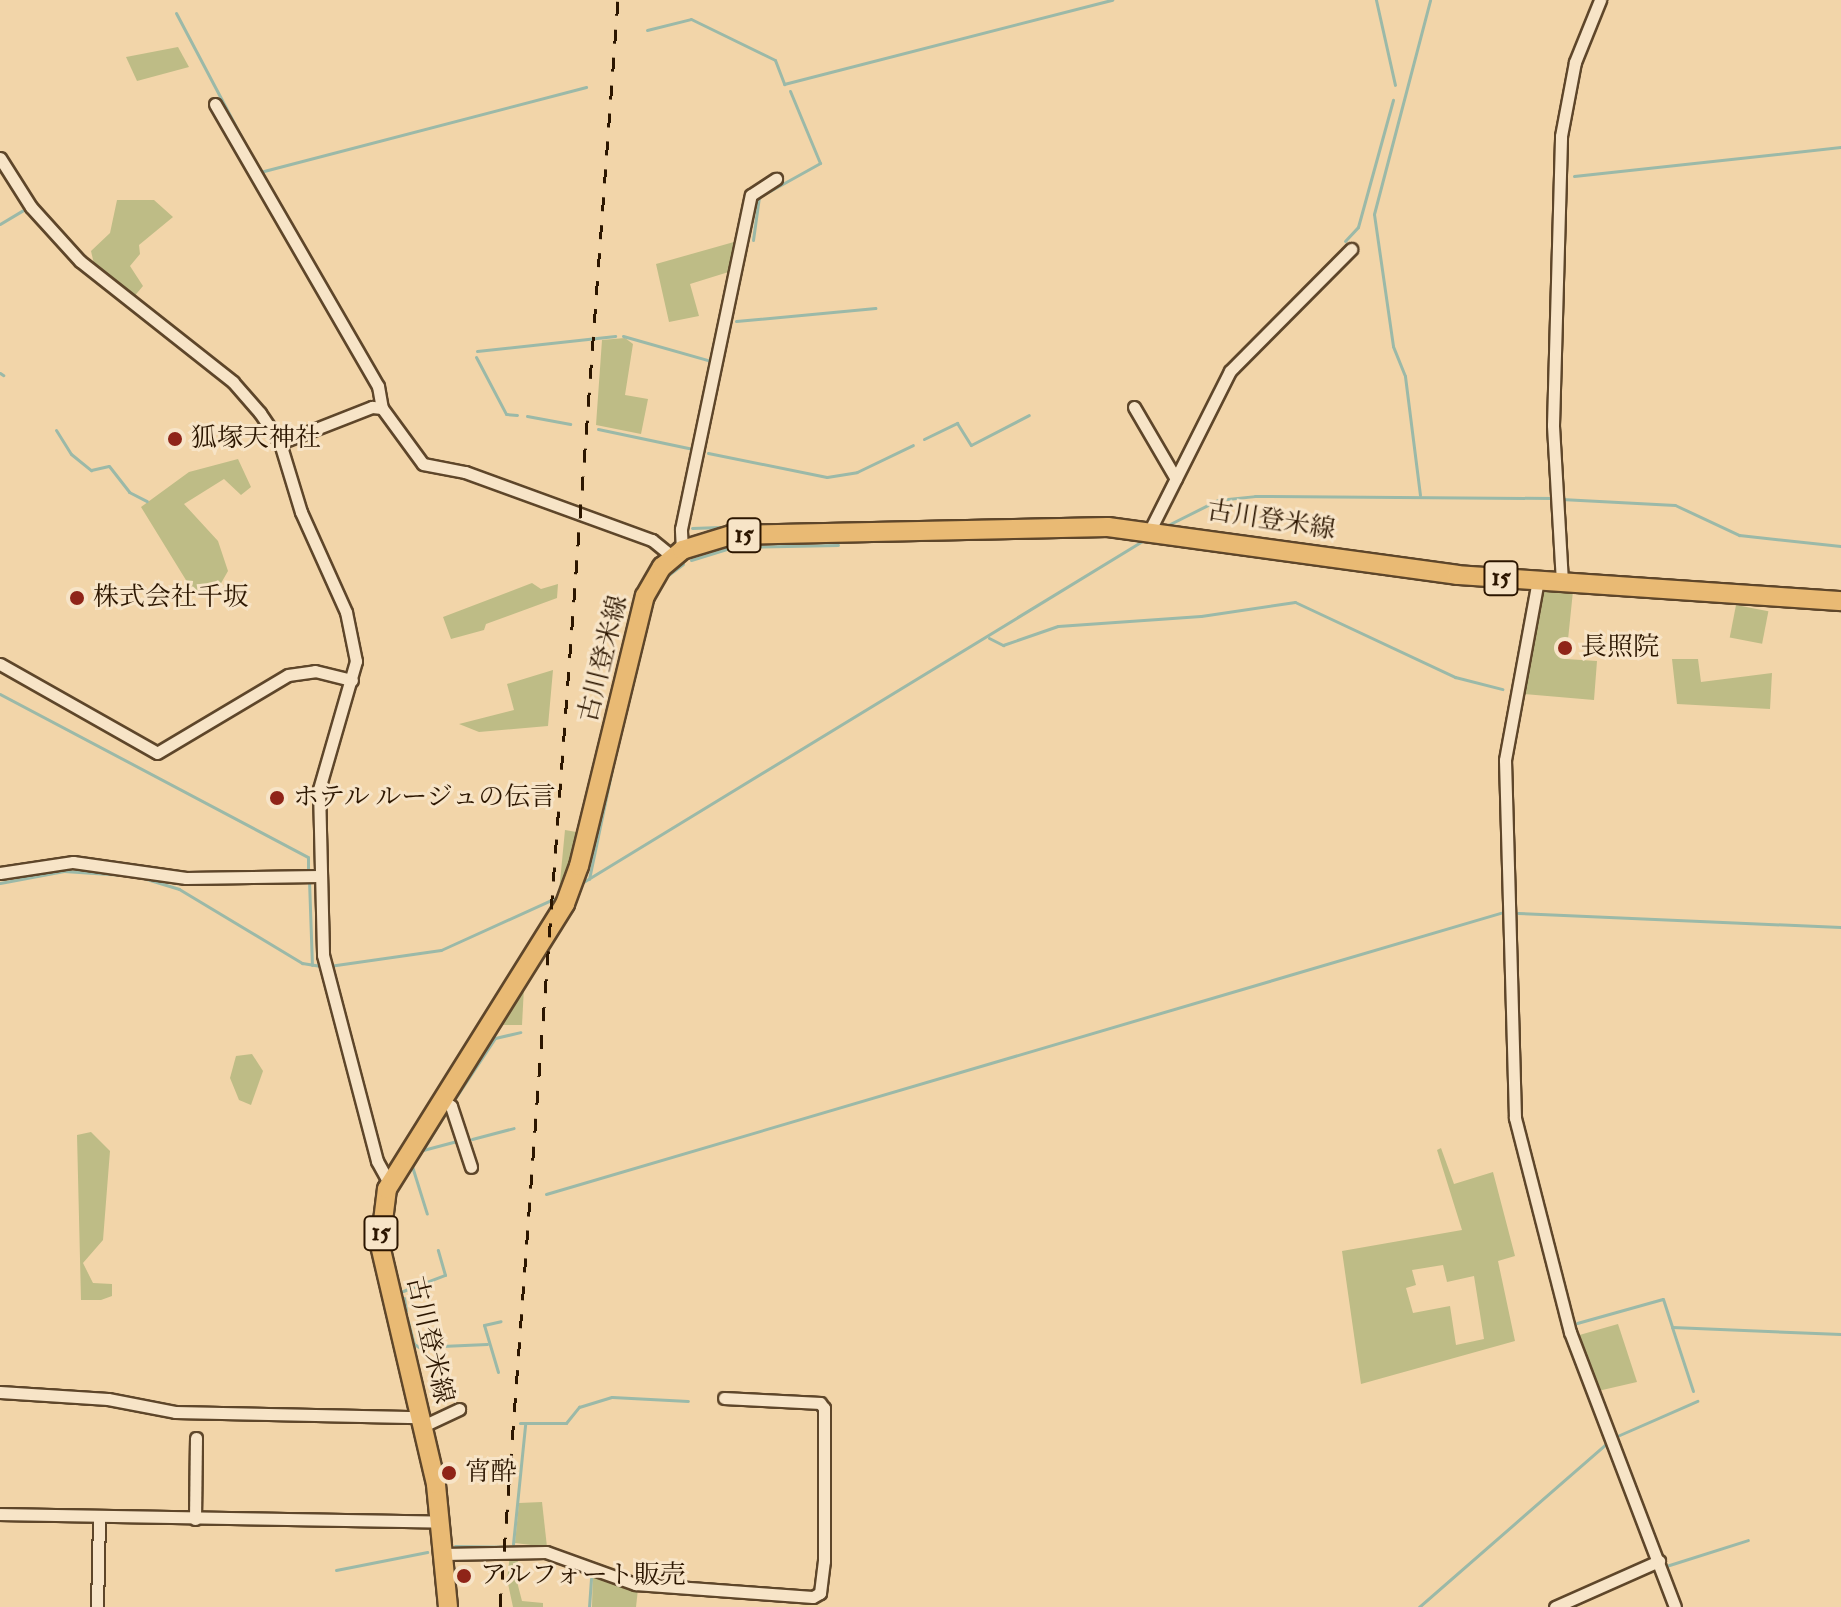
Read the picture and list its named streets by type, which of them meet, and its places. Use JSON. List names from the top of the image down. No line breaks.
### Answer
{"streets":{"main road":["古川登米線","15"]},"places":["狐塚天神社","株式会社千坂","長照院","ホテル ルージュの伝言","宵酔","アルフォート販売"]}
